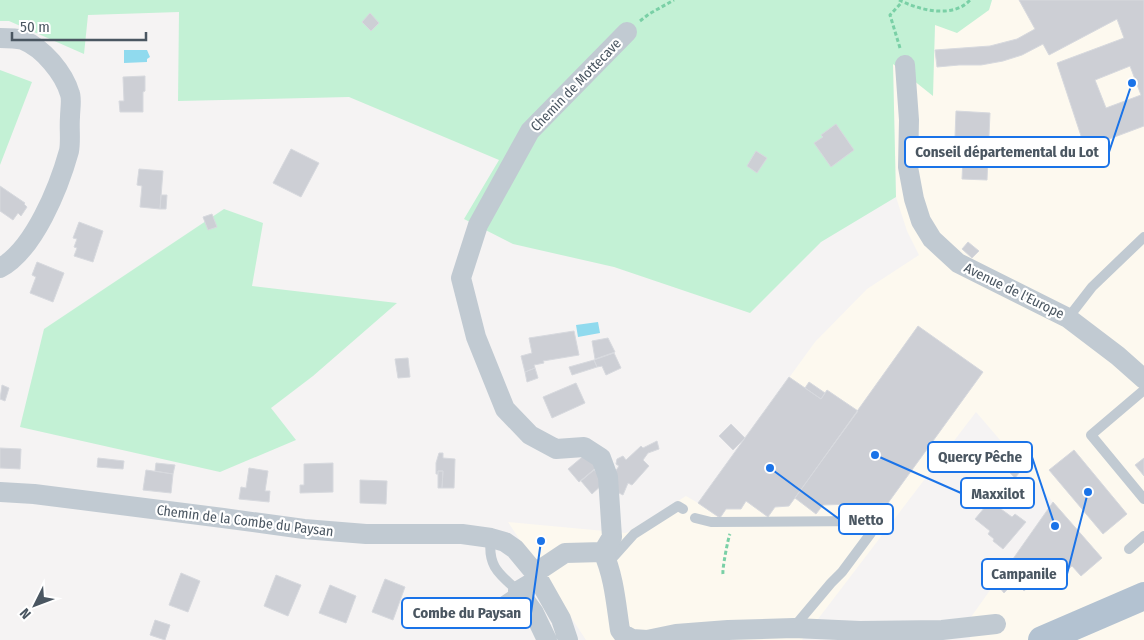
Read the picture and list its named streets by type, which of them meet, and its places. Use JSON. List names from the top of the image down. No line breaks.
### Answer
{"streets":{"street":["Chemin de Mottecave","Avenue de l'Europe","Chemin de la Combe du Paysan"]},"places":["Conseil départemental du Lot","Maxxilot","Netto","Campanile","Quercy Pêche","Combe du Paysan"],"scale_bar":"50 m","north":"bottom left"}
